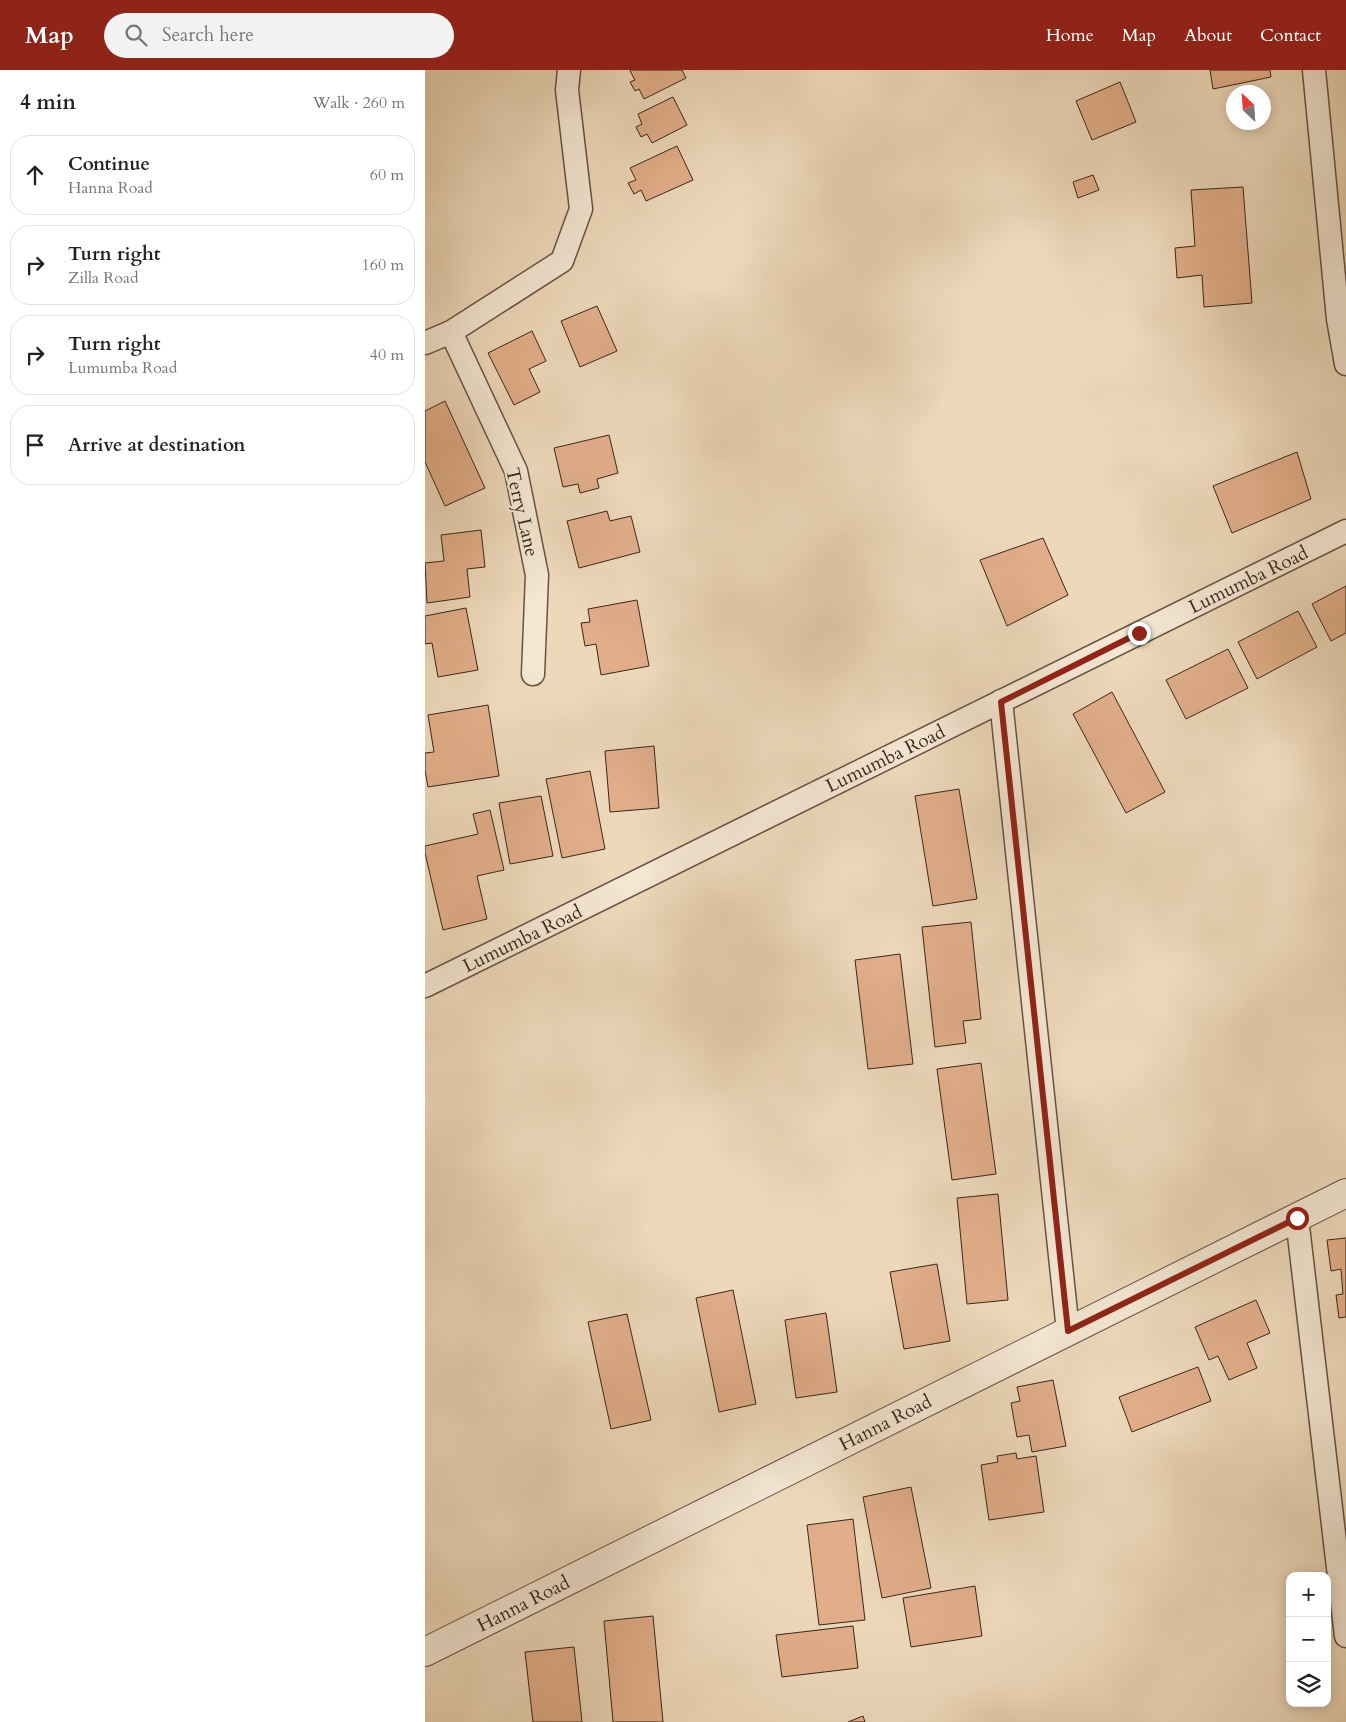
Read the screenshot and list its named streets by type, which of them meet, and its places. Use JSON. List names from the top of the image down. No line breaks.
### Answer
{"streets":{"street":["Terry Lane","Lumumba Road","Hanna Road"]},"north":"top left","page":{"header":"Map","search":"Search here","nav":["Home","Map","About","Contact"],"heading":["4 min","Walk · 260 m"],"list":[["Continue","Hanna Road","60 m"],["Turn right","Zilla Road","160 m"],["Turn right","Lumumba Road","40 m"],"Arrive at destination"],"map_buttons":["+","−"]}}
